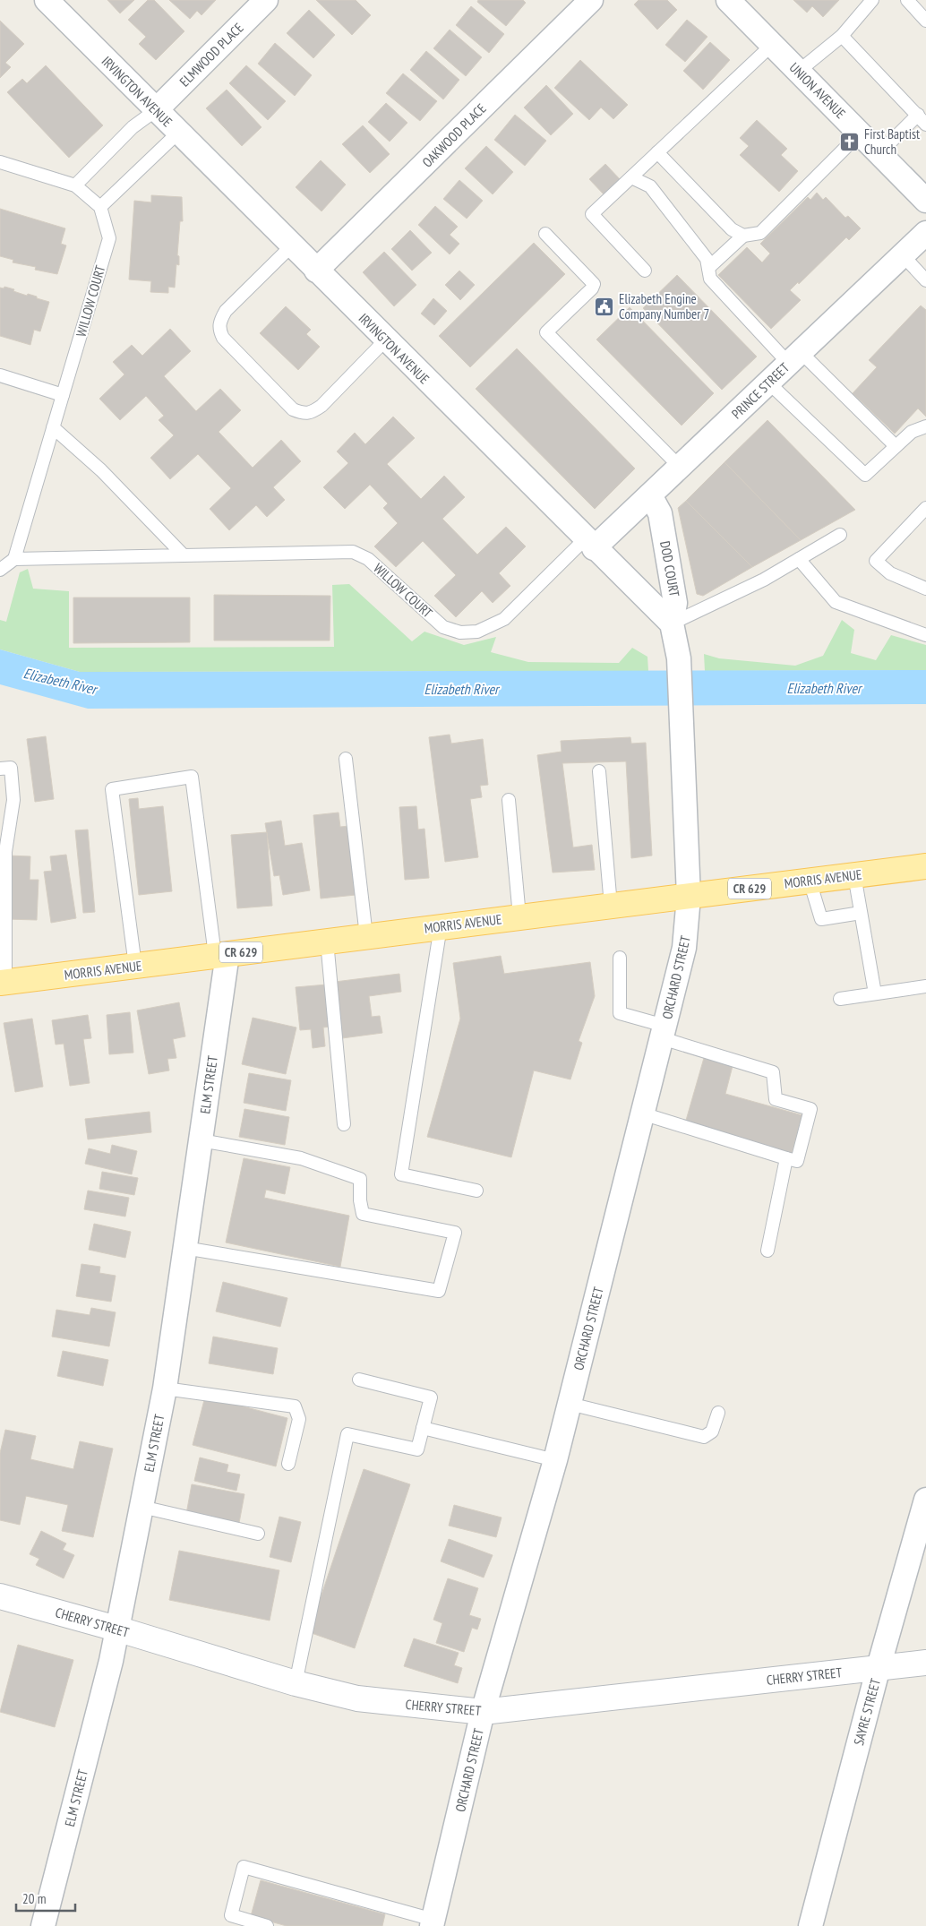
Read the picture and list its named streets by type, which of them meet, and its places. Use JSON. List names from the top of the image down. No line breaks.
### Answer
{"streets":{"main road":["MORRIS AVENUE","CR 629"],"street":["ELMWOOD PLACE","UNION AVENUE","IRVINGTON AVENUE","OAKWOOD PLACE","PRINCE STREET","DOD COURT","ORCHARD STREET","ELM STREET","CHERRY STREET","SAYRE STREET"],"lane":["WILLOW COURT"]},"crossings":[["ELMWOOD PLACE","IRVINGTON AVENUE"],["IRVINGTON AVENUE","OAKWOOD PLACE"],["IRVINGTON AVENUE","WILLOW COURT"],["IRVINGTON AVENUE","PRINCE STREET"],["IRVINGTON AVENUE","DOD COURT"],["IRVINGTON AVENUE","ORCHARD STREET"],["WILLOW COURT","PRINCE STREET"],["PRINCE STREET","DOD COURT"],["DOD COURT","ORCHARD STREET"],["MORRIS AVENUE","ORCHARD STREET"],["MORRIS AVENUE","ELM STREET"],["ORCHARD STREET","CHERRY STREET"],["ELM STREET","CHERRY STREET"],["CHERRY STREET","SAYRE STREET"]],"water":["Elizabeth River"],"places":{"church":["First Baptist Church"],"public building":["Elizabeth Engine Company Number 7"]},"scale_bar":"20 m"}
